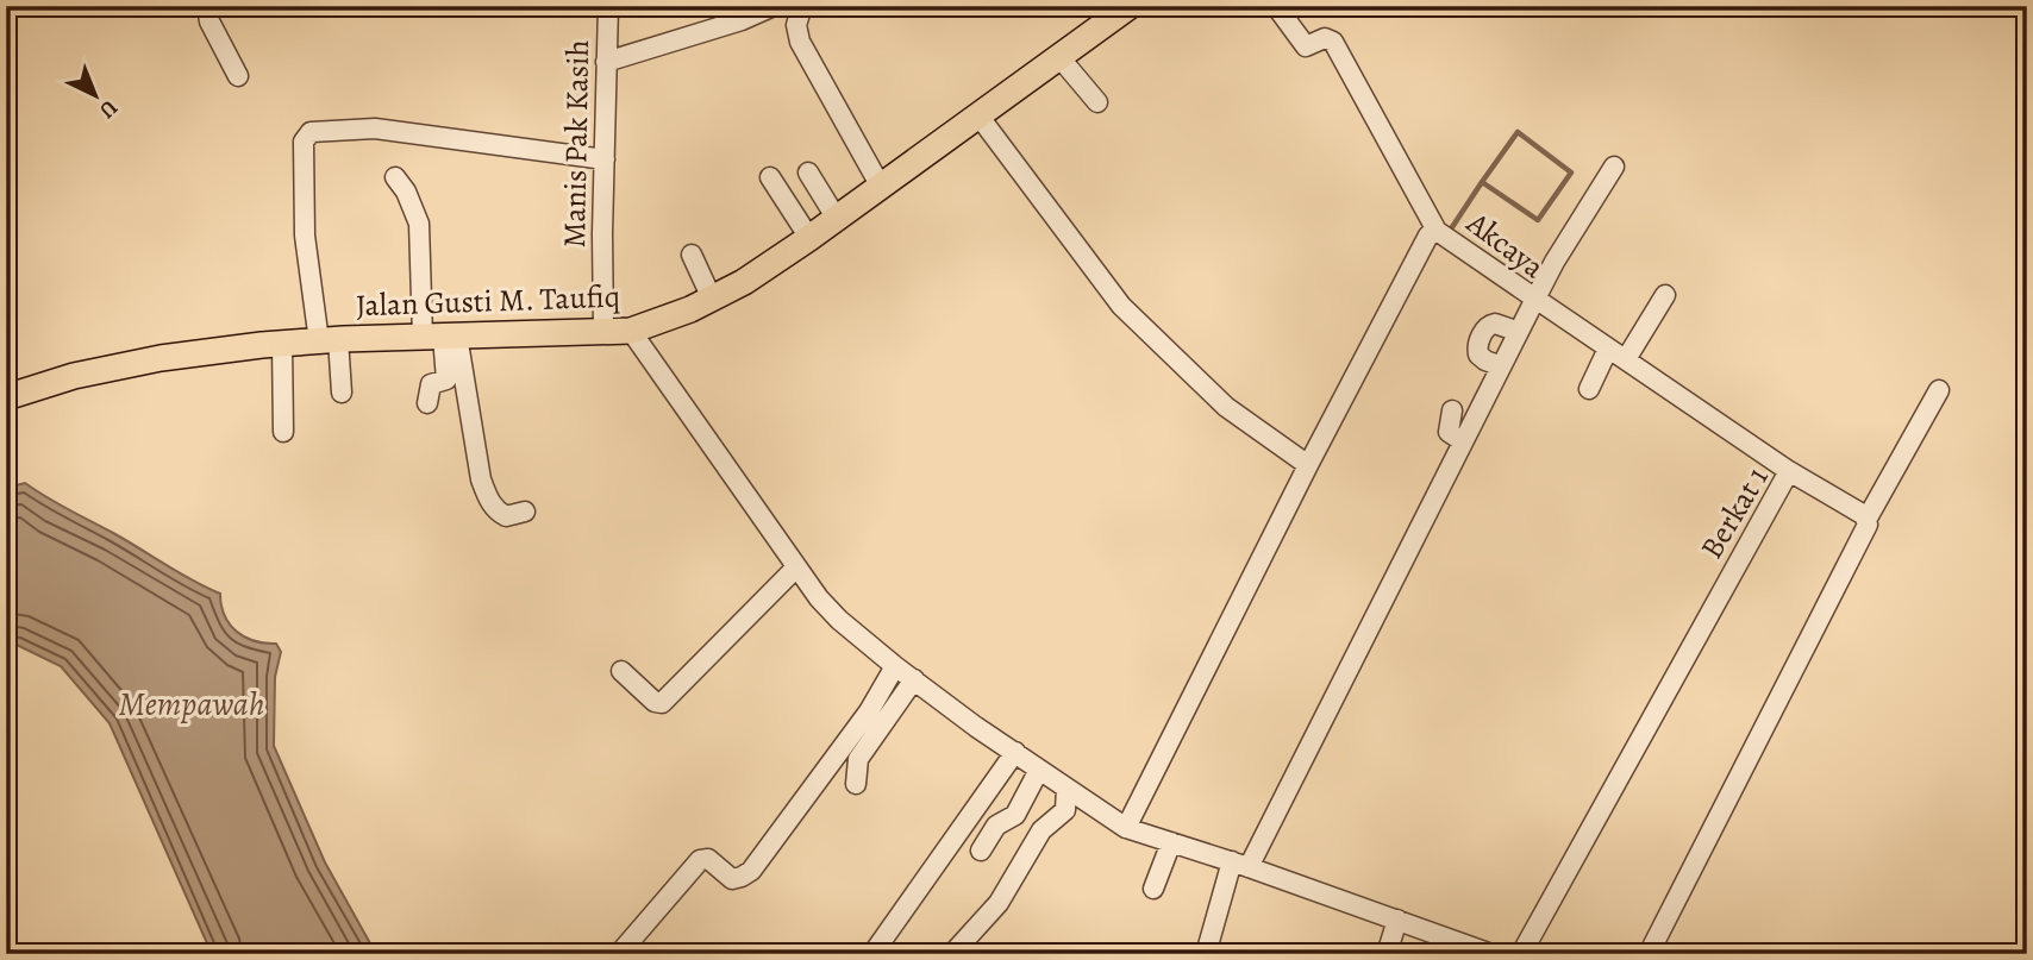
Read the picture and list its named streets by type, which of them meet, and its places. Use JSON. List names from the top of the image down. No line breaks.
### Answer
{"streets":{"main road":["Jalan Gusti M. Taufiq"],"street":["Manis Pak Kasih","Akcaya","Berkat 1"]},"crossings":[["Manis Pak Kasih","Jalan Gusti M. Taufiq"]],"water":["Mempawah"],"north":"bottom right"}
